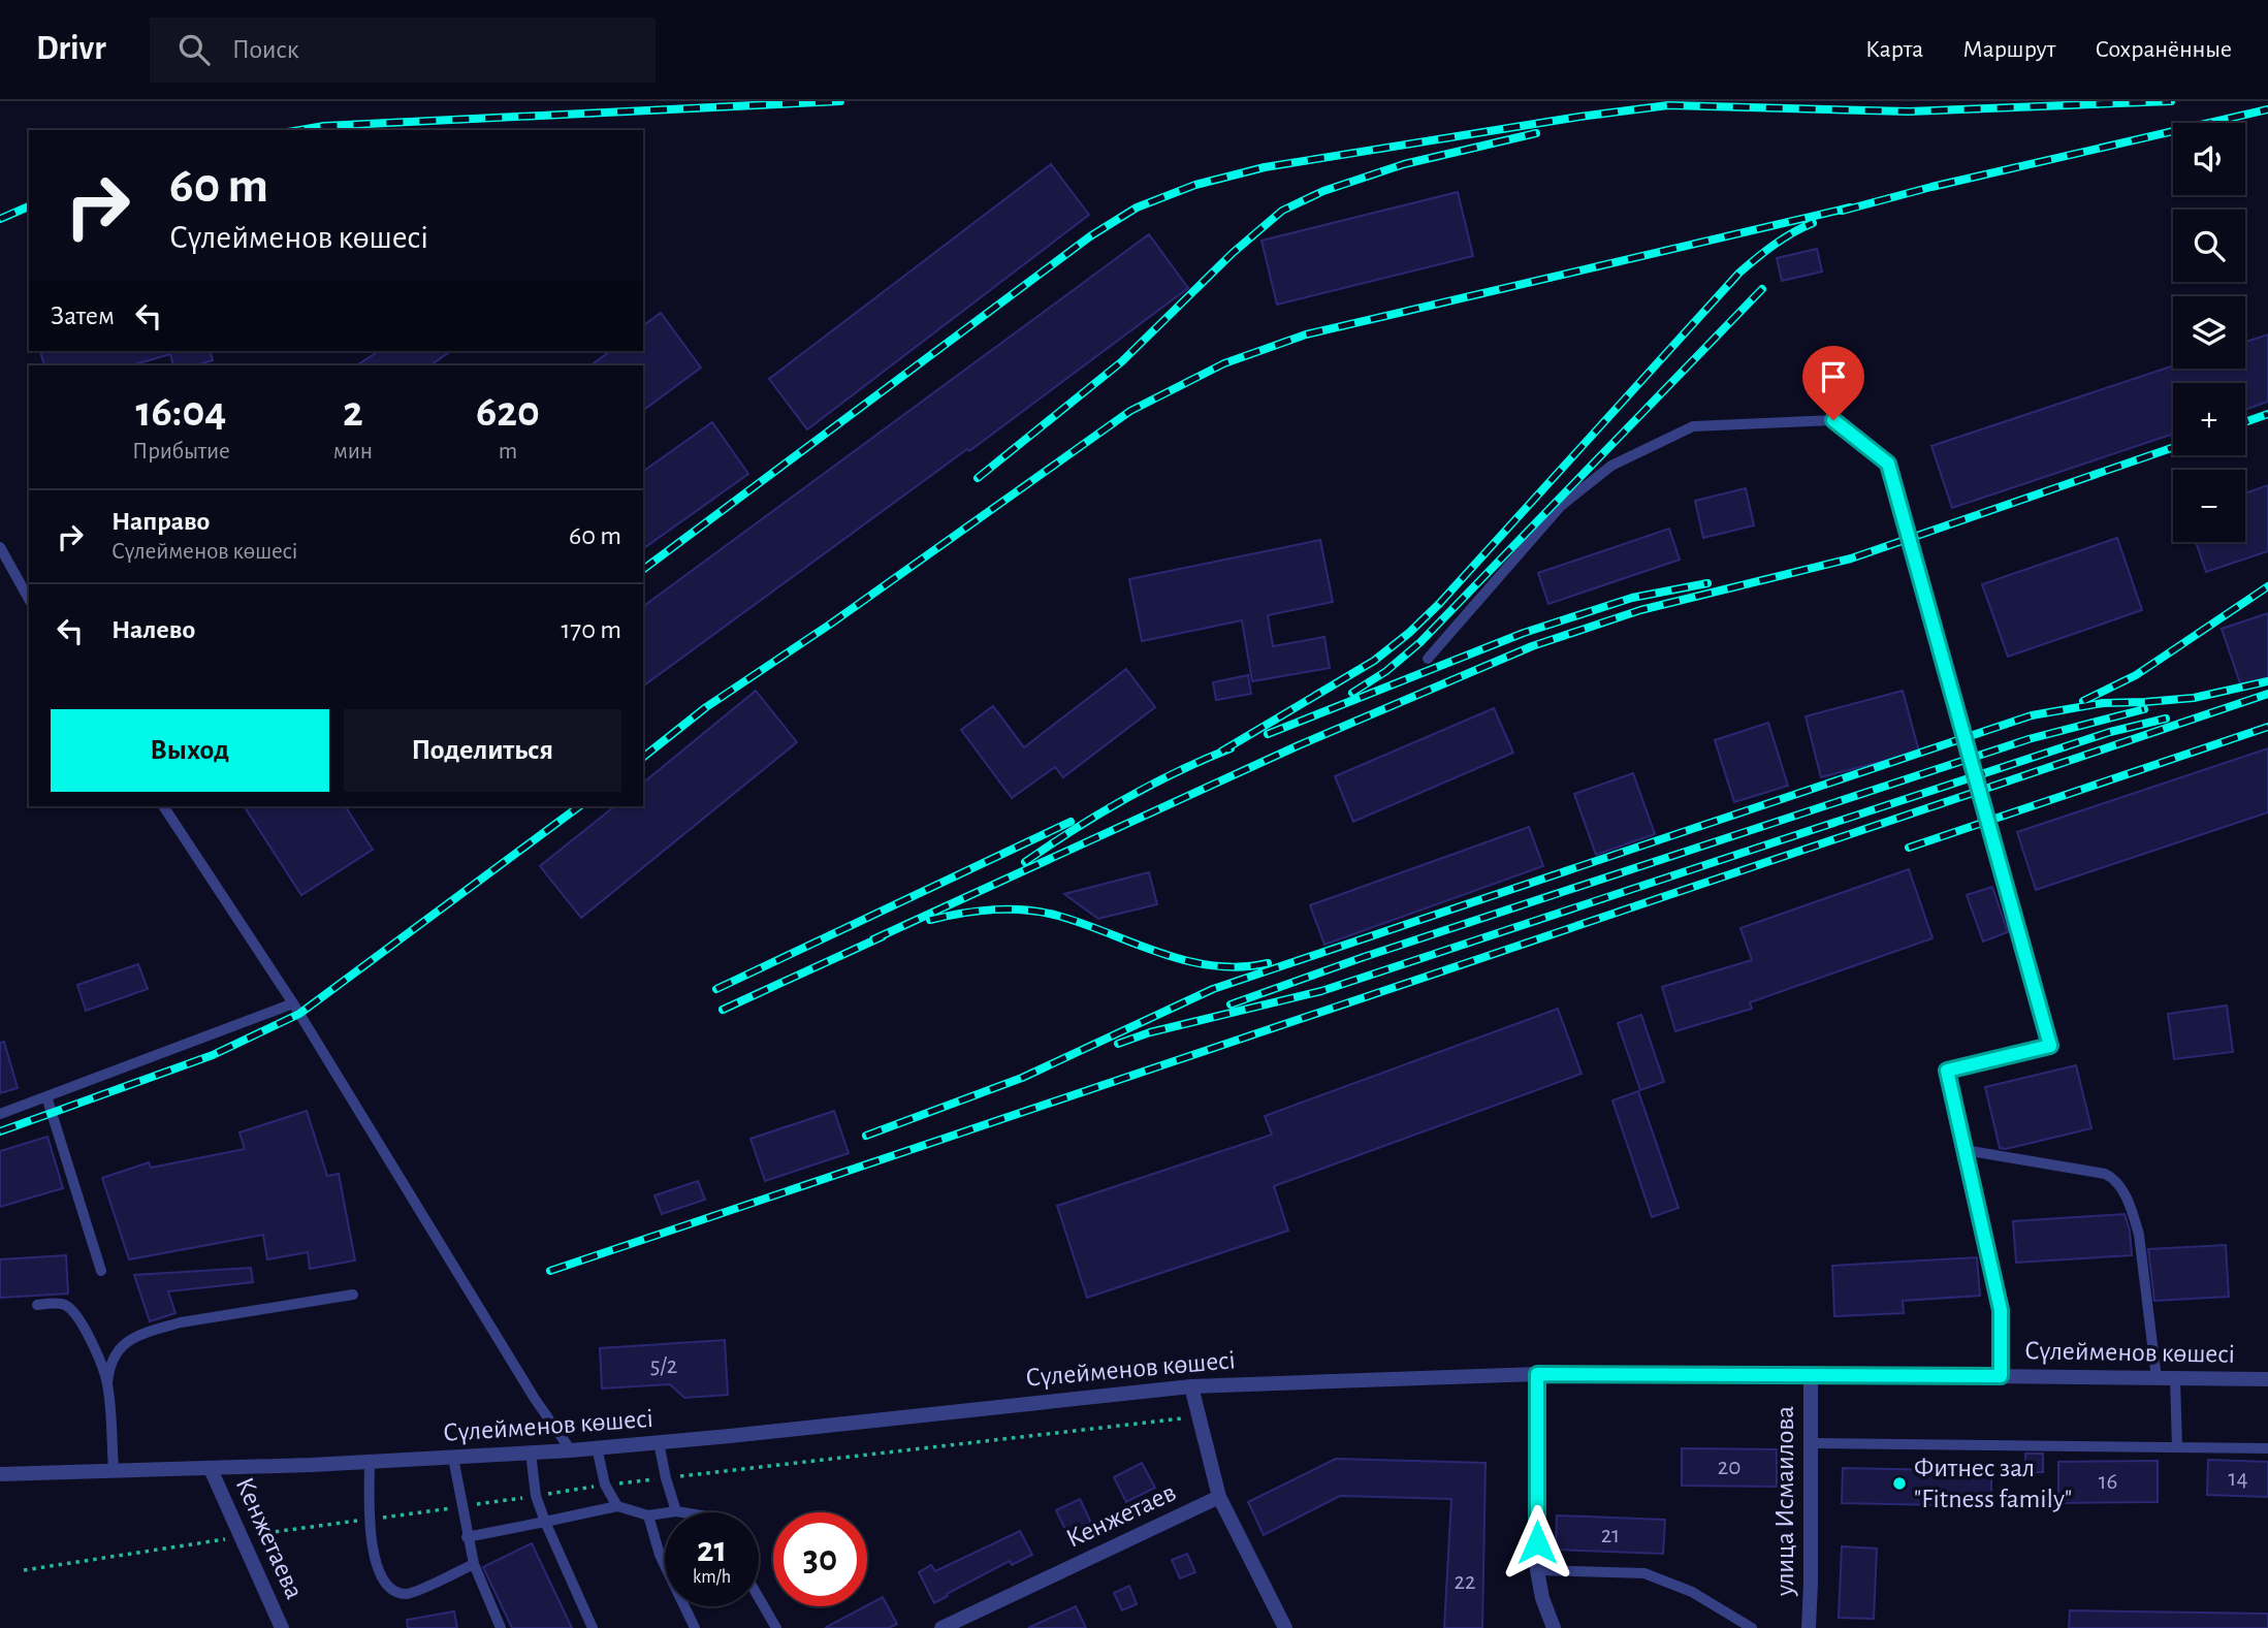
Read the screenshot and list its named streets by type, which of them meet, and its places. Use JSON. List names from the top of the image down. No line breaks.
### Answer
{"streets":{"street":["Сүлейменов көшесі","улица Исмаилова","Кенжетаев","Кенжетаева"]},"crossings":[["Сүлейменов көшесі","улица Исмаилова"],["Сүлейменов көшесі","Кенжетаев"],["Сүлейменов көшесі","Кенжетаева"]],"places":["Фитнес зал \"Fitness family\""],"house_numbers":["5/2","20","14","16","21","22"],"page":{"header":"Drivr","search":"Поиск","nav":["Карта","Маршрут","Сохранённые"],"map_buttons":["+","−"],"turn":["60 m","Сүлейменов көшесі"],"then":"Затем","eta":["16:04","Прибытие","2","мин","620","m"],"list":[{"name":"Направо","note":"Сүлейменов көшесі","value":"60 m"},{"name":"Налево","value":"170 m"}],"buttons":["Выход","Поделиться"],"speed":"21 km/h","limit":"30"}}
